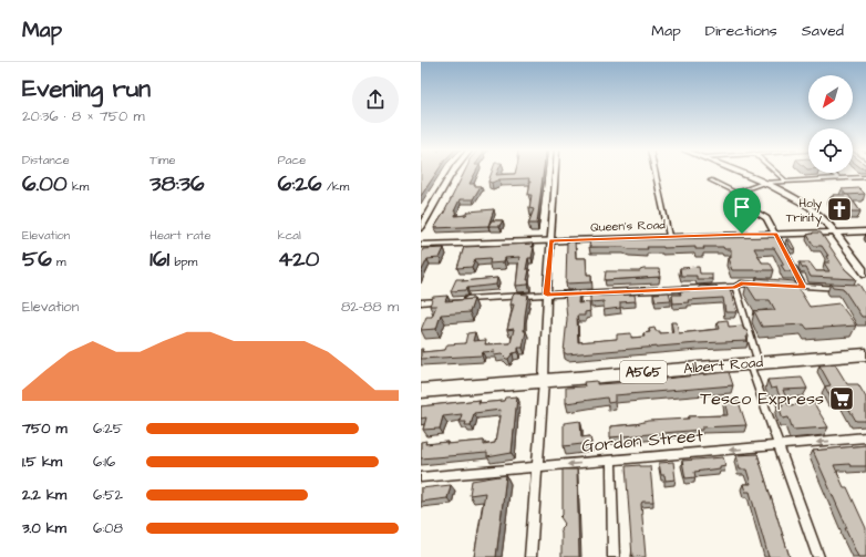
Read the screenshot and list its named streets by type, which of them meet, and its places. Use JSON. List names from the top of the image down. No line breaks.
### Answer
{"streets":{"highway":["Albert Road","A565"],"main road":["Queen's Road"],"street":["Gordon Street"]},"one_way":["Gordon Street"],"places":{"church":["Holy Trinity"],"supermarket":["Tesco Express"]},"north":"bottom left","page":{"header":"Map","nav":["Map","Directions","Saved"],"heading":["Evening run","20:36 · 8 × 750 m"],"stats":[["Distance","6.00 km"],["Time","38:36"],["Pace","6:26 /km"],["Elevation","56 m"],["Heart rate","161 bpm"],["kcal","420"]],"chart":["Elevation","82–88 m"],"list":[{"name":"750 m","note":"6:25"},{"name":"1.5 km","note":"6:16"},{"name":"2.2 km","note":"6:52"},{"name":"3.0 km","note":"6:08"}]}}
